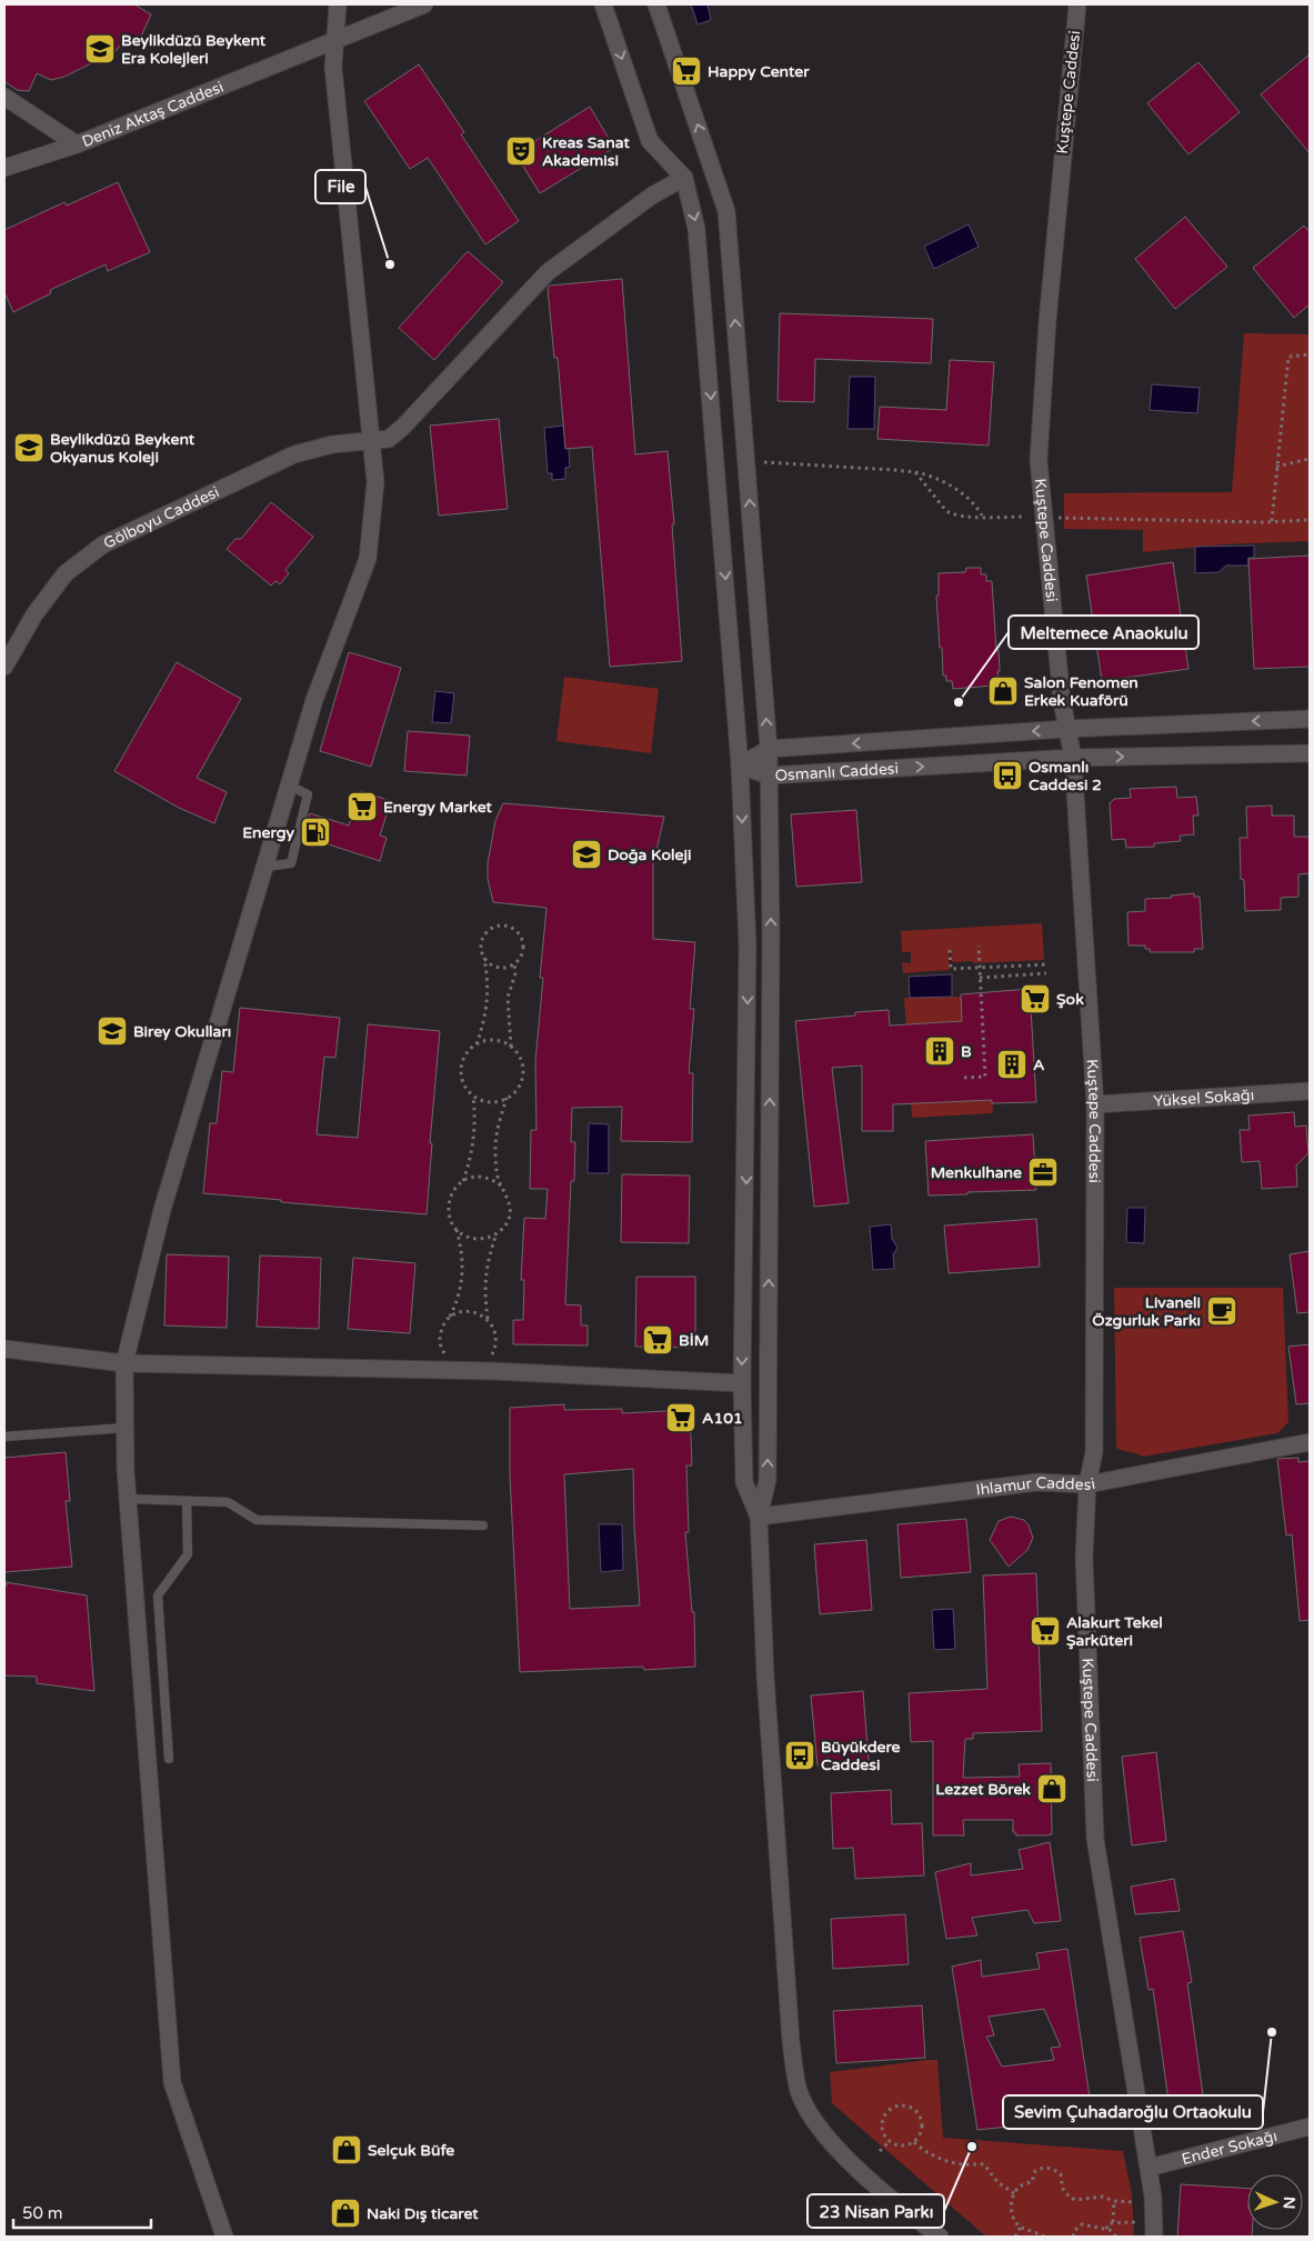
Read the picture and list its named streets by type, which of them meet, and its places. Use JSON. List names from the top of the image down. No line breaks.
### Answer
{"streets":{"street":["Kuştepe Caddesi","Deniz Aktaş Caddesi","Gölboyu Caddesi","Osmanlı Caddesi","Yüksel Sokağı","Ihlamur Caddesi","Ender Sokağı"]},"crossings":[["Kuştepe Caddesi","Osmanlı Caddesi"],["Kuştepe Caddesi","Yüksel Sokağı"],["Kuştepe Caddesi","Ihlamur Caddesi"],["Kuştepe Caddesi","Ender Sokağı"]],"places":{"school or university":["Beylikdüzü Beykent Era Kolejleri","Beylikdüzü Beykent Okyanus Koleji","Doğa Koleji","Birey Okulları"],"supermarket":["Happy Center","Energy Market","Şok","BİM","A101","Alakurt Tekel Şarküteri"],"theatre":["Kreas Sanat Akademisi"],"other":["File","Meltemece Anaokulu","Sevim Çuhadaroğlu Ortaokulu","23 Nisan Parkı"],"shop":["Salon Fenomen Erkek Kuaförü","Lezzet Börek","Selçuk Büfe","Naki Dış ticaret"],"bus stop":["Osmanlı Caddesi 2","Büyükdere Caddesi"],"fuel station":["Energy"],"building":["B","A"],"office":["Menkulhane"],"cafe":["Livaneli Özgurluk Parkı"]},"scale_bar":"50 m","north":"right"}
